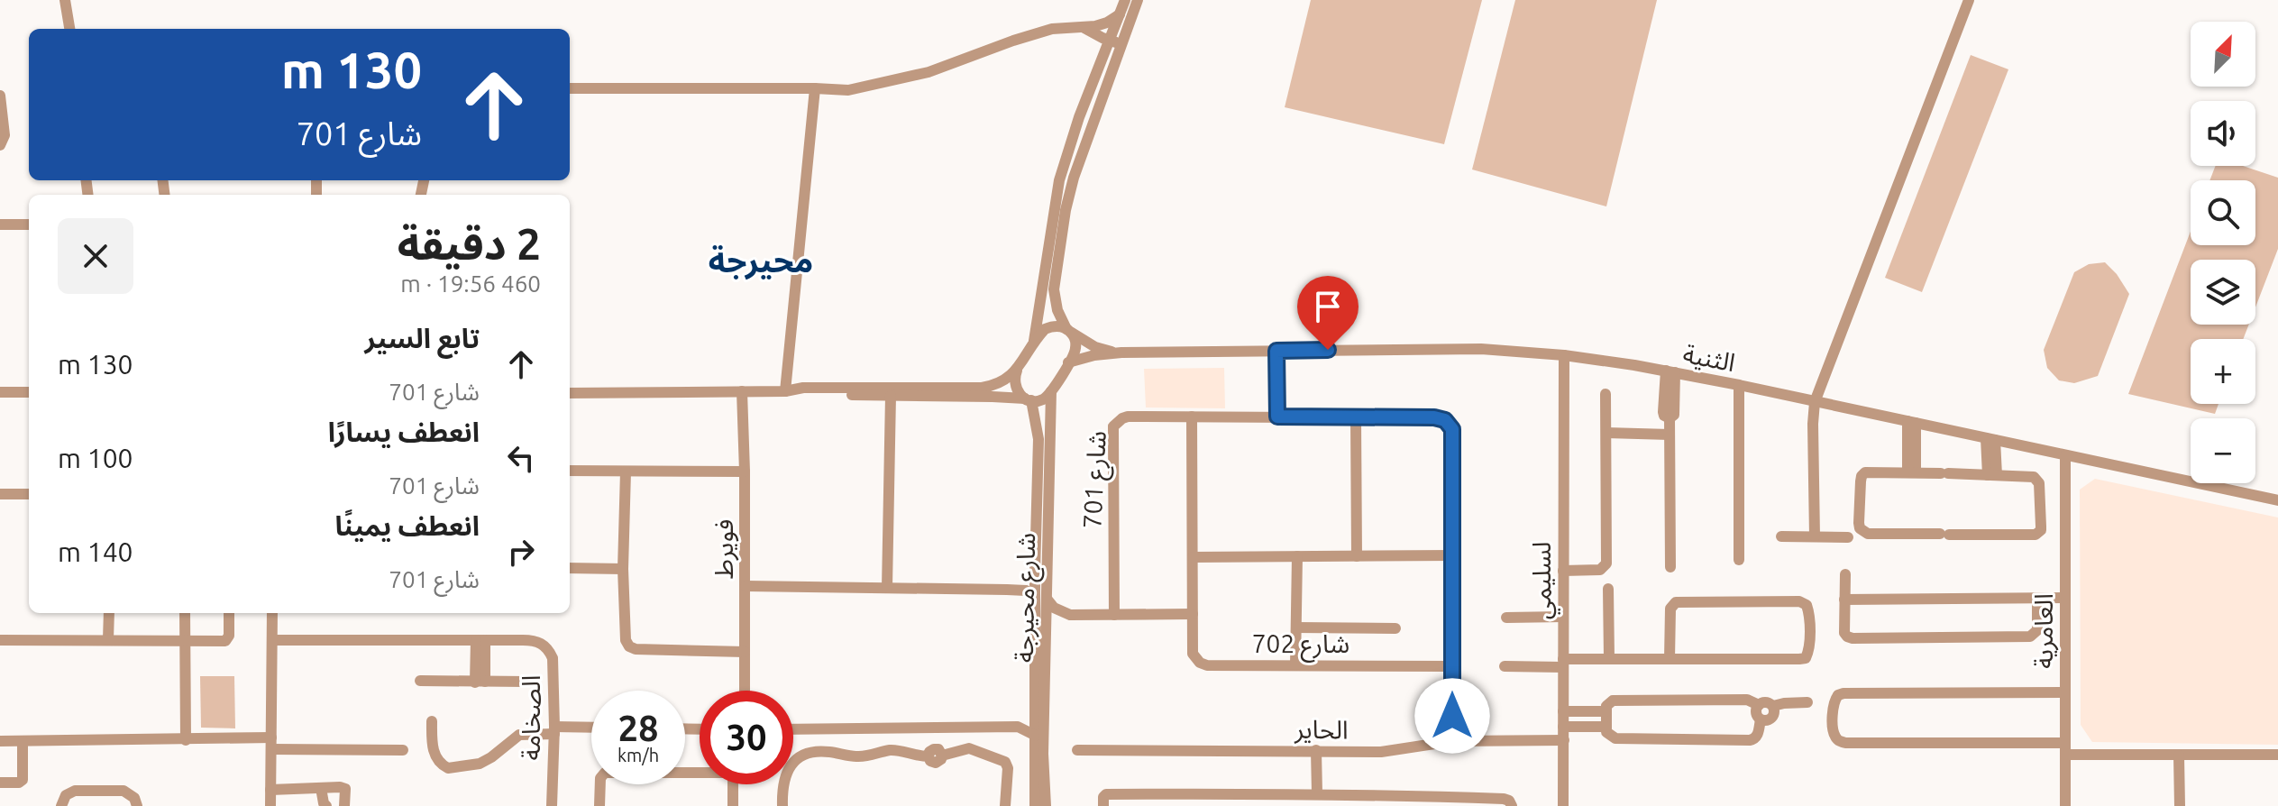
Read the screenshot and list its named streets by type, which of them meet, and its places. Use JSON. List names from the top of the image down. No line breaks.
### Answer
{"streets":{"street":["الثنية","شارع 701","فويرط","لسليمي","شارع محيرجة","العامرية","شارع 702","الصخامة","الحاير"]},"crossings":[["الثنية","لسليمي"],["الثنية","العامرية"],["شارع 701","شارع 702"],["لسليمي","الحاير"]],"districts":["محيرجة"],"north":"top right","page":{"map_buttons":["+","−"],"turn":["130 m","شارع 701"],"heading":["2 دقيقة","460 m · 19:56"],"list":[{"name":"تابع السير","note":"شارع 701","value":"130 m"},{"name":"انعطف يسارًا","note":"شارع 701","value":"100 m"},{"name":"انعطف يمينًا","note":"شارع 701","value":"140 m"}],"speed":"28 km/h","limit":"30"}}
